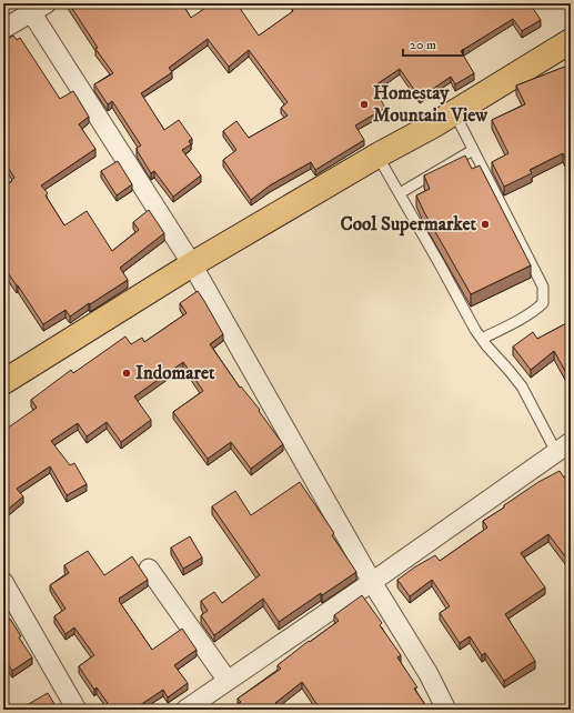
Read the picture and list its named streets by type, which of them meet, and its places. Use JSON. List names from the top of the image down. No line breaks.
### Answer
{"places":["Homestay Mountain View","Cool Supermarket","Indomaret"],"scale_bar":"20 m"}
